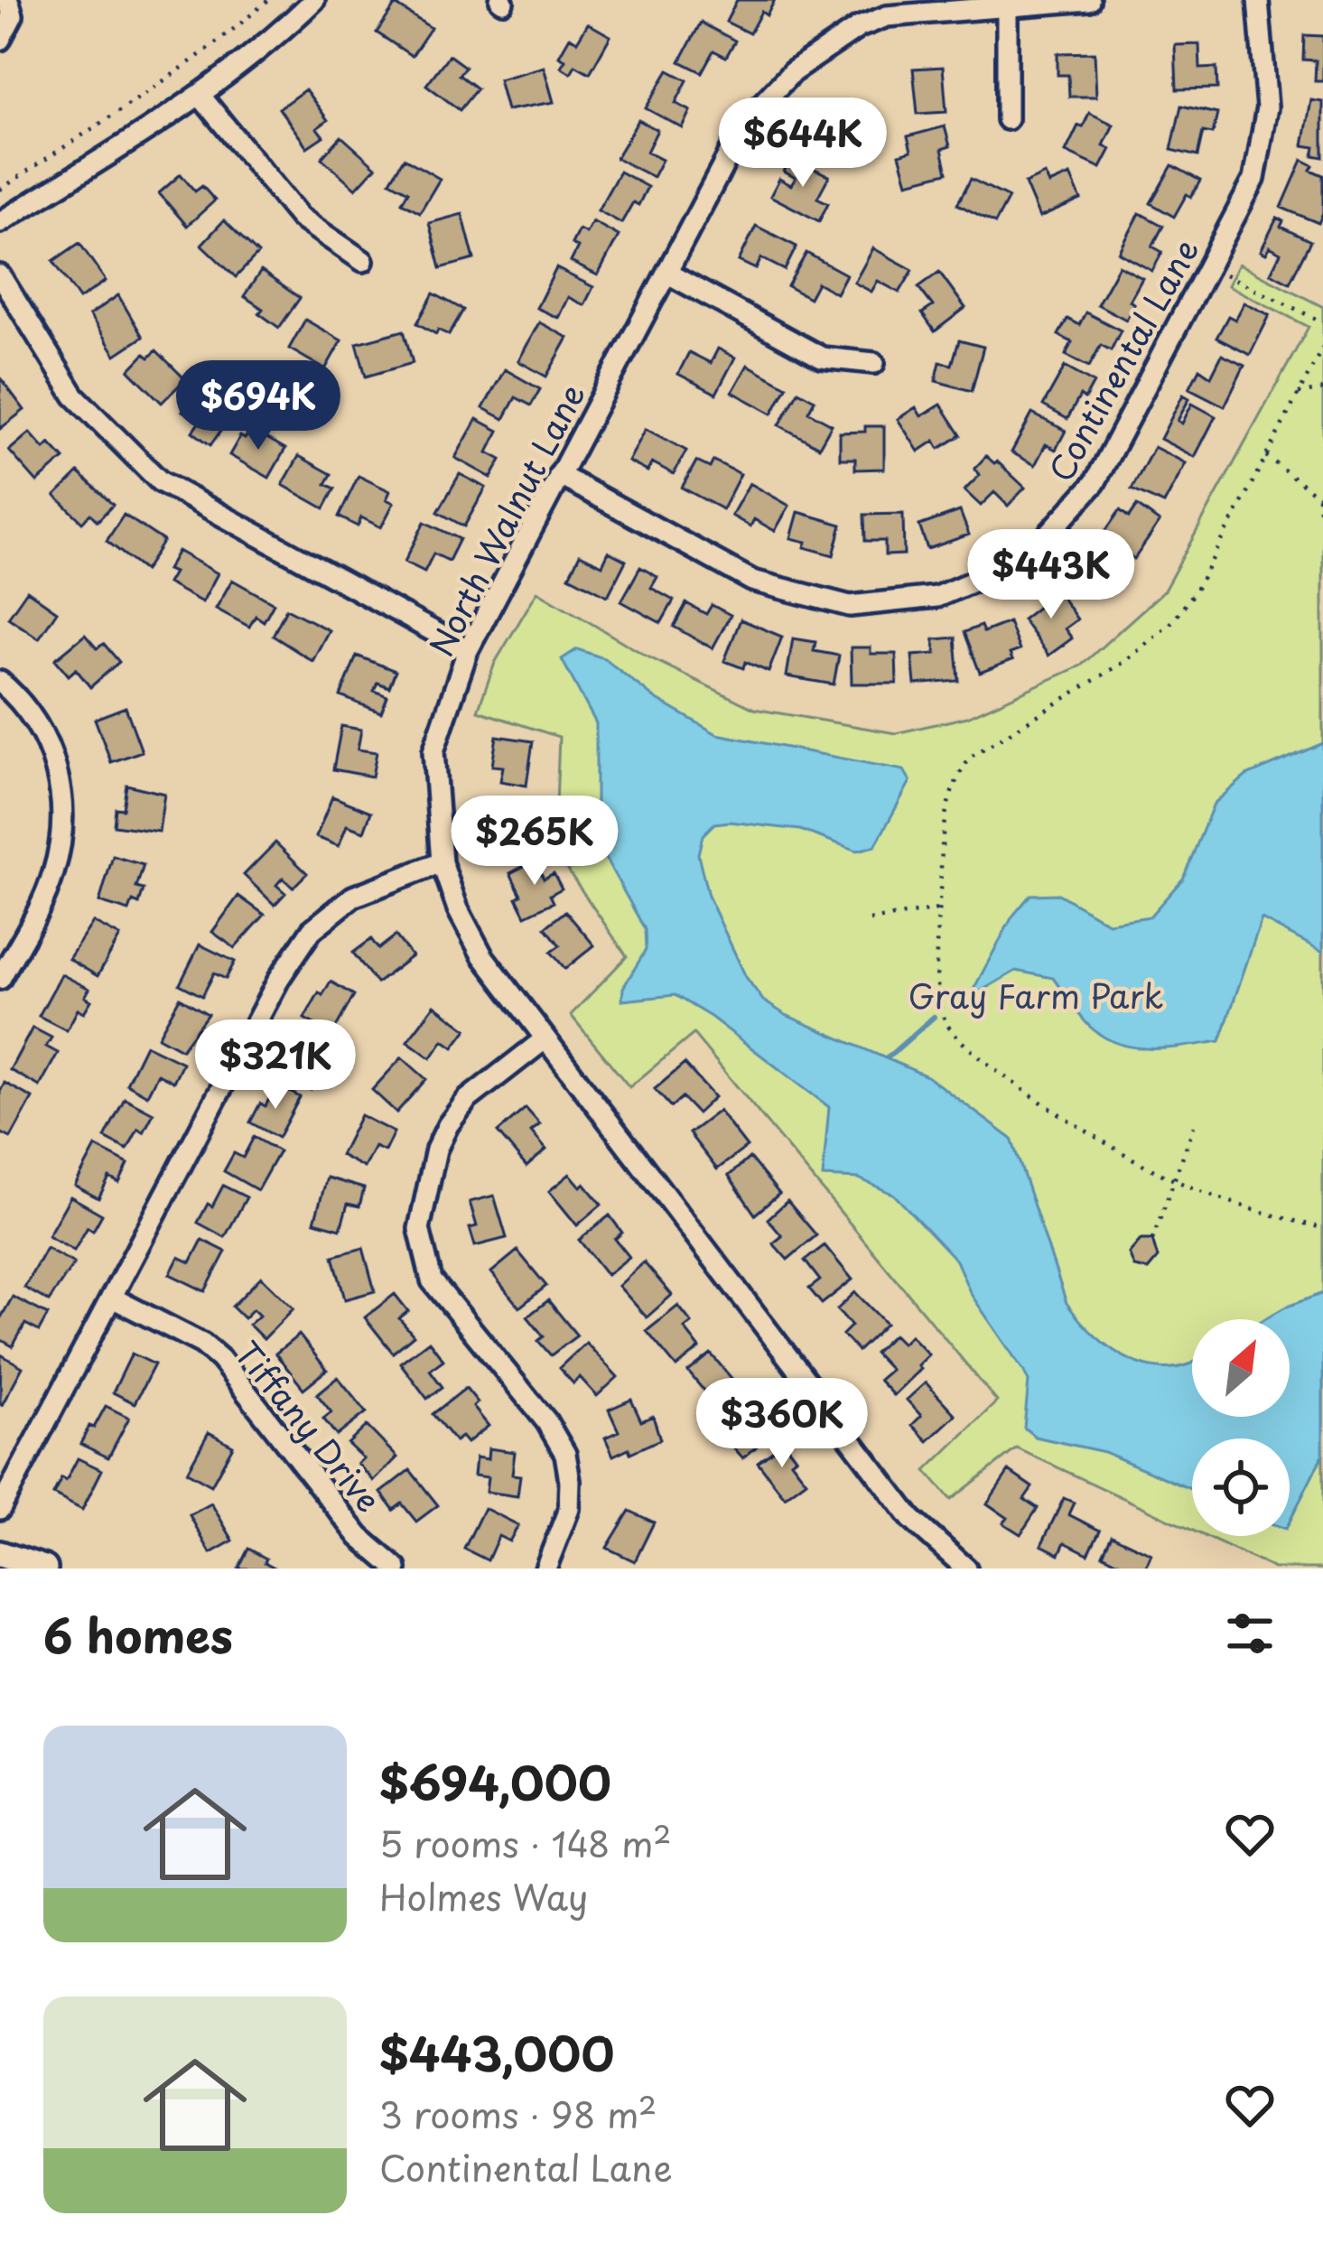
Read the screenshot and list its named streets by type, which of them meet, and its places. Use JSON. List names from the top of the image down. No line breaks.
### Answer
{"streets":{"street":["Continental Lane","North Walnut Lane","Tiffany Drive"]},"crossings":[["Continental Lane","North Walnut Lane"]],"parks":["Gray Farm Park"],"north":"top right","page":{"price":["$644K","$694K","$443K","$265K","$321K","$360K"],"heading":"6 homes","list":[{"name":"$694,000","note":"5 rooms · 148 m² · Holmes Way"},{"name":"$443,000","note":"3 rooms · 98 m² · Continental Lane"}]}}
